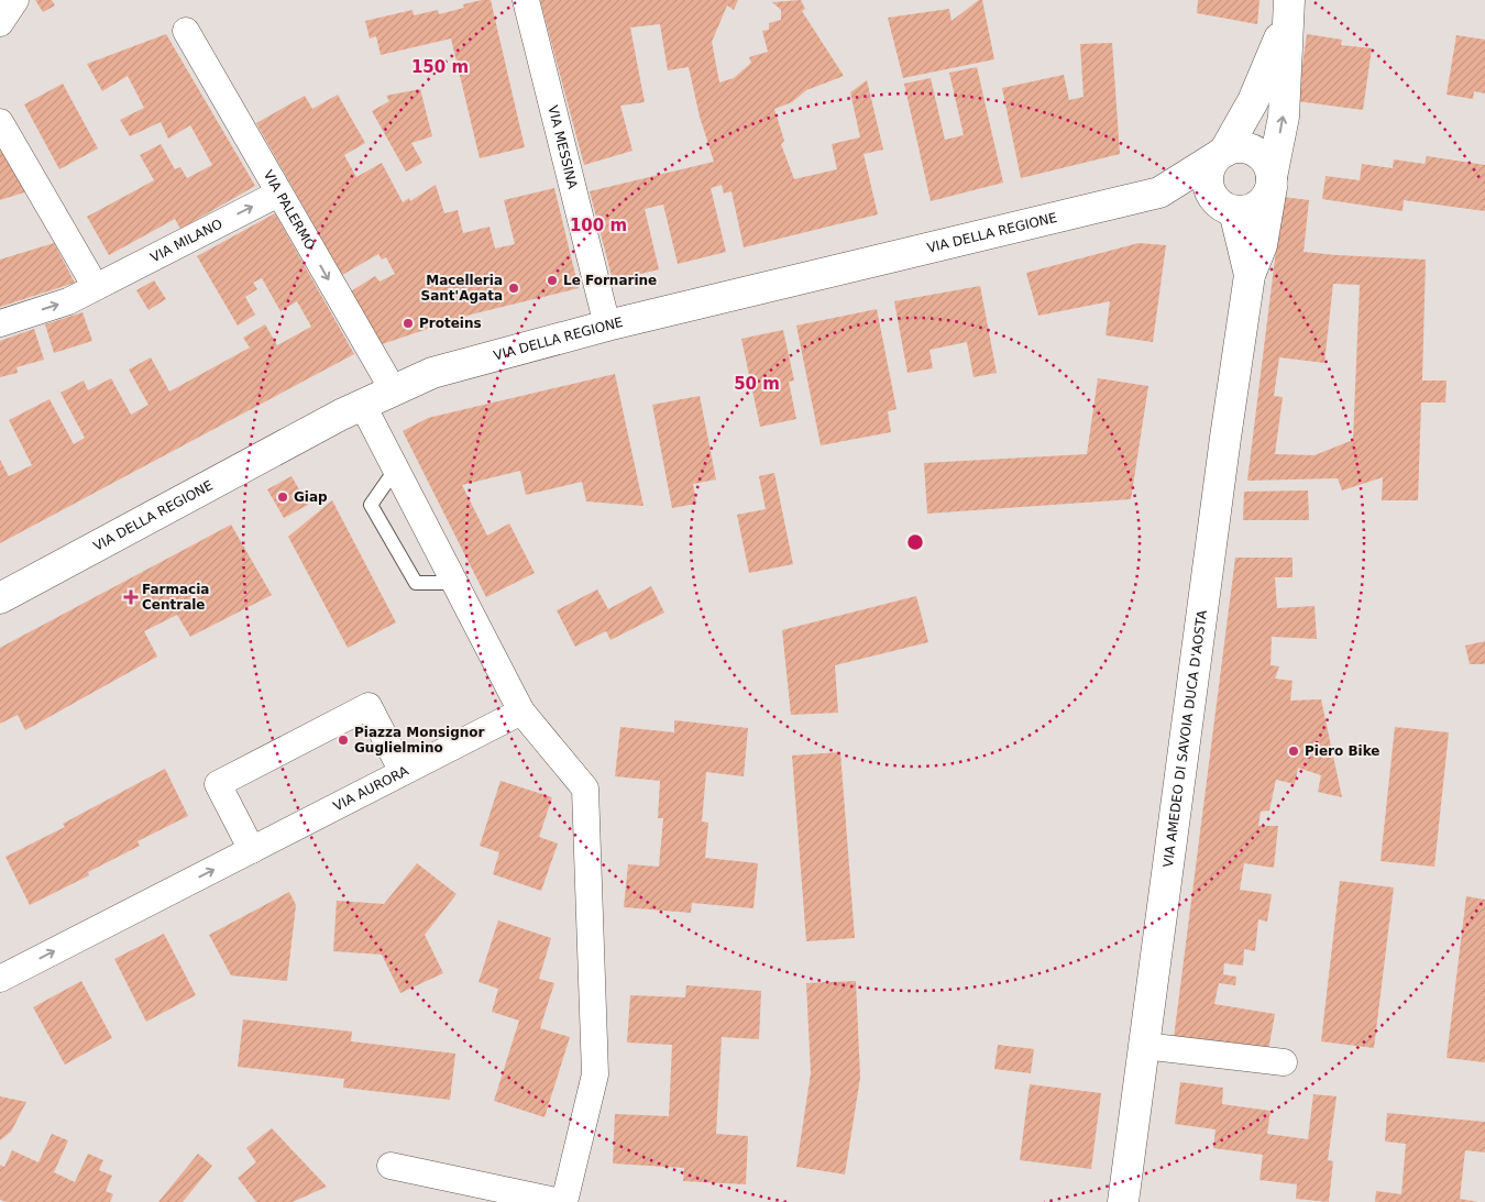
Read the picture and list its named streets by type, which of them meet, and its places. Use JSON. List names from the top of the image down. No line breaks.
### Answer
{"streets":{"main road":["VIA DELLA REGIONE","VIA AMEDEO DI SAVOIA DUCA D'AOSTA"],"street":["VIA MESSINA","VIA PALERMO","VIA MILANO","VIA AURORA"]},"crossings":[["VIA MESSINA","VIA DELLA REGIONE"],["VIA PALERMO","VIA DELLA REGIONE"],["VIA PALERMO","VIA MILANO"]],"one_way":["VIA PALERMO","VIA MILANO","VIA AURORA"],"places":{"other":["Le Fornarine","Macelleria Sant'Agata","Proteins","Giap","Piazza Monsignor Guglielmino","Piero Bike"],"health":["Farmacia Centrale"]},"rings":["150 m","100 m","50 m"]}
